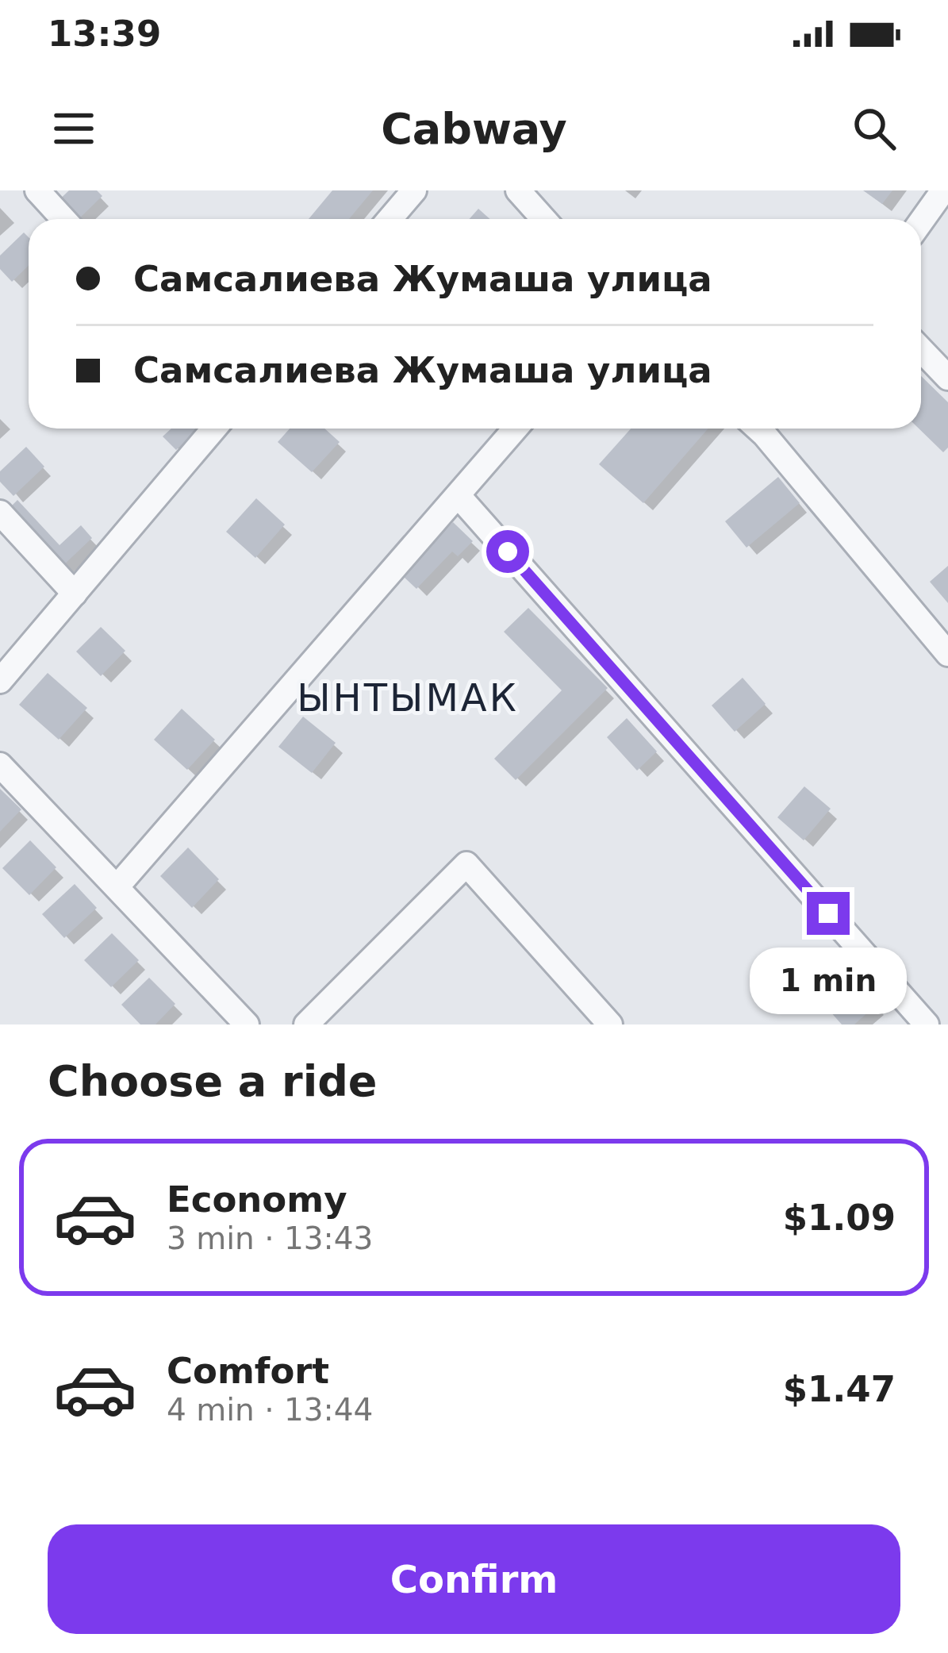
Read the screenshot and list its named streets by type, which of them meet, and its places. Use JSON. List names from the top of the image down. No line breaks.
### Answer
{"districts":["ЫНТЫМАК"],"page":{"status":"13:39","header":"Cabway","banner":["Самсалиева Жумаша улица","Самсалиева Жумаша улица"],"bubble":"1 min","heading":"Choose a ride","list":[{"name":"Economy","note":"3 min · 13:43","value":"$1.09"},{"name":"Comfort","note":"4 min · 13:44","value":"$1.47"}],"buttons":"Confirm"}}
